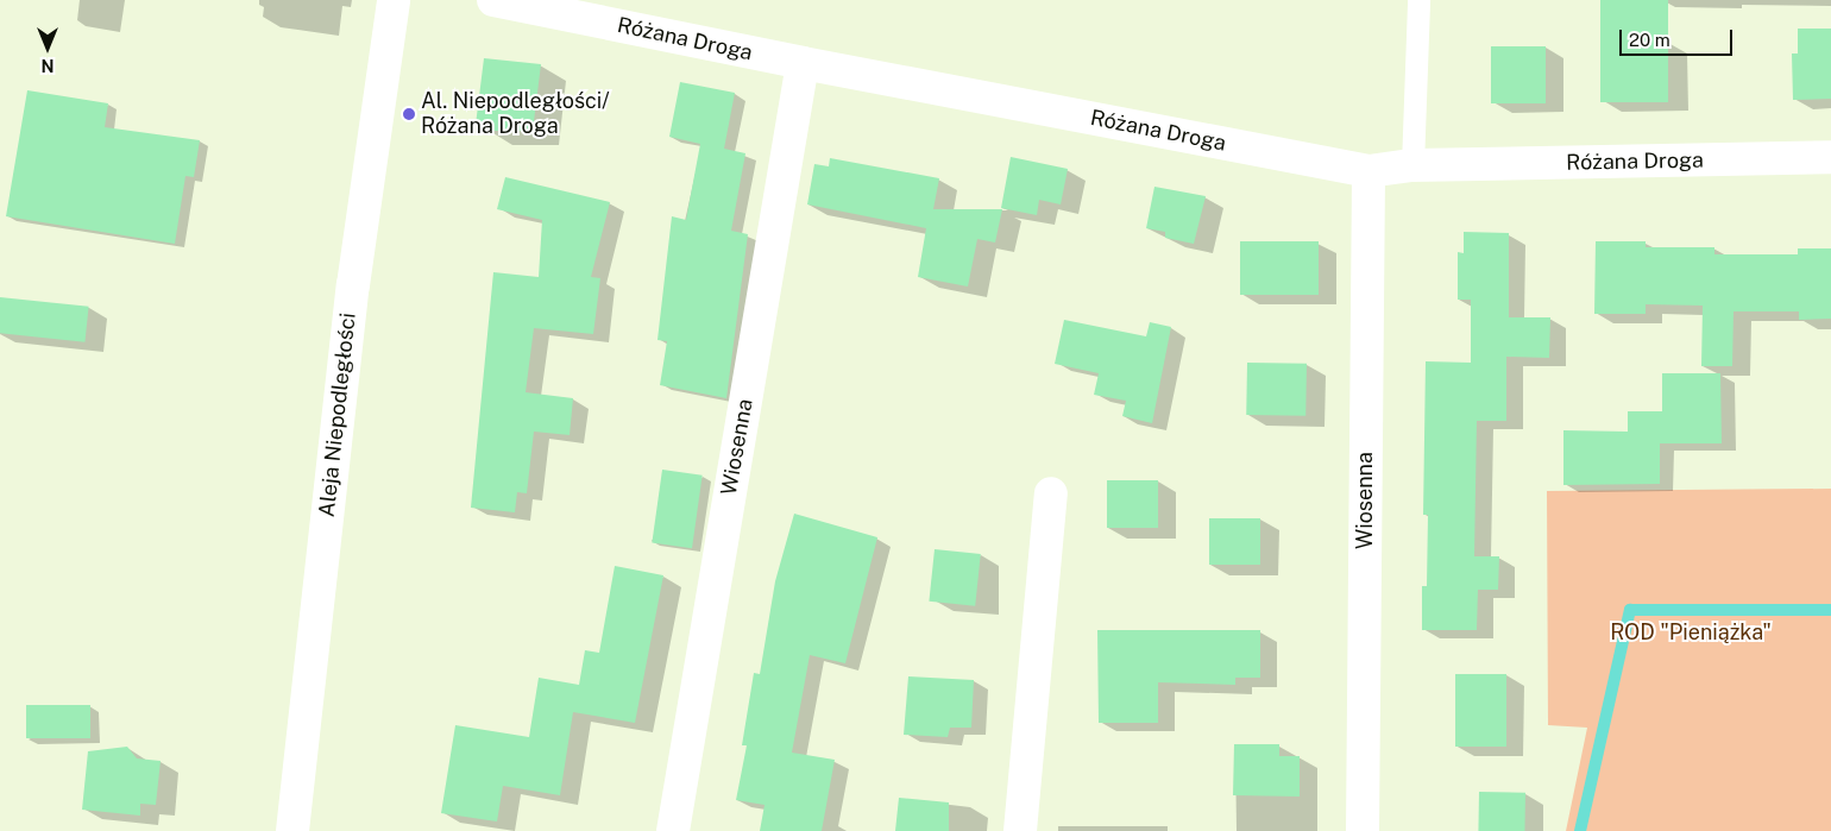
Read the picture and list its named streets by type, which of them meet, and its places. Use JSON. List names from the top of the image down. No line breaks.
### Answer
{"streets":{"street":["Różana Droga","Aleja Niepodległości","Wiosenna"]},"crossings":[["Różana Droga","Wiosenna"]],"parks":["ROD \"Pieniążka\""],"places":["Al. Niepodległości/ Różana Droga"],"scale_bar":"20 m","north":"bottom"}
